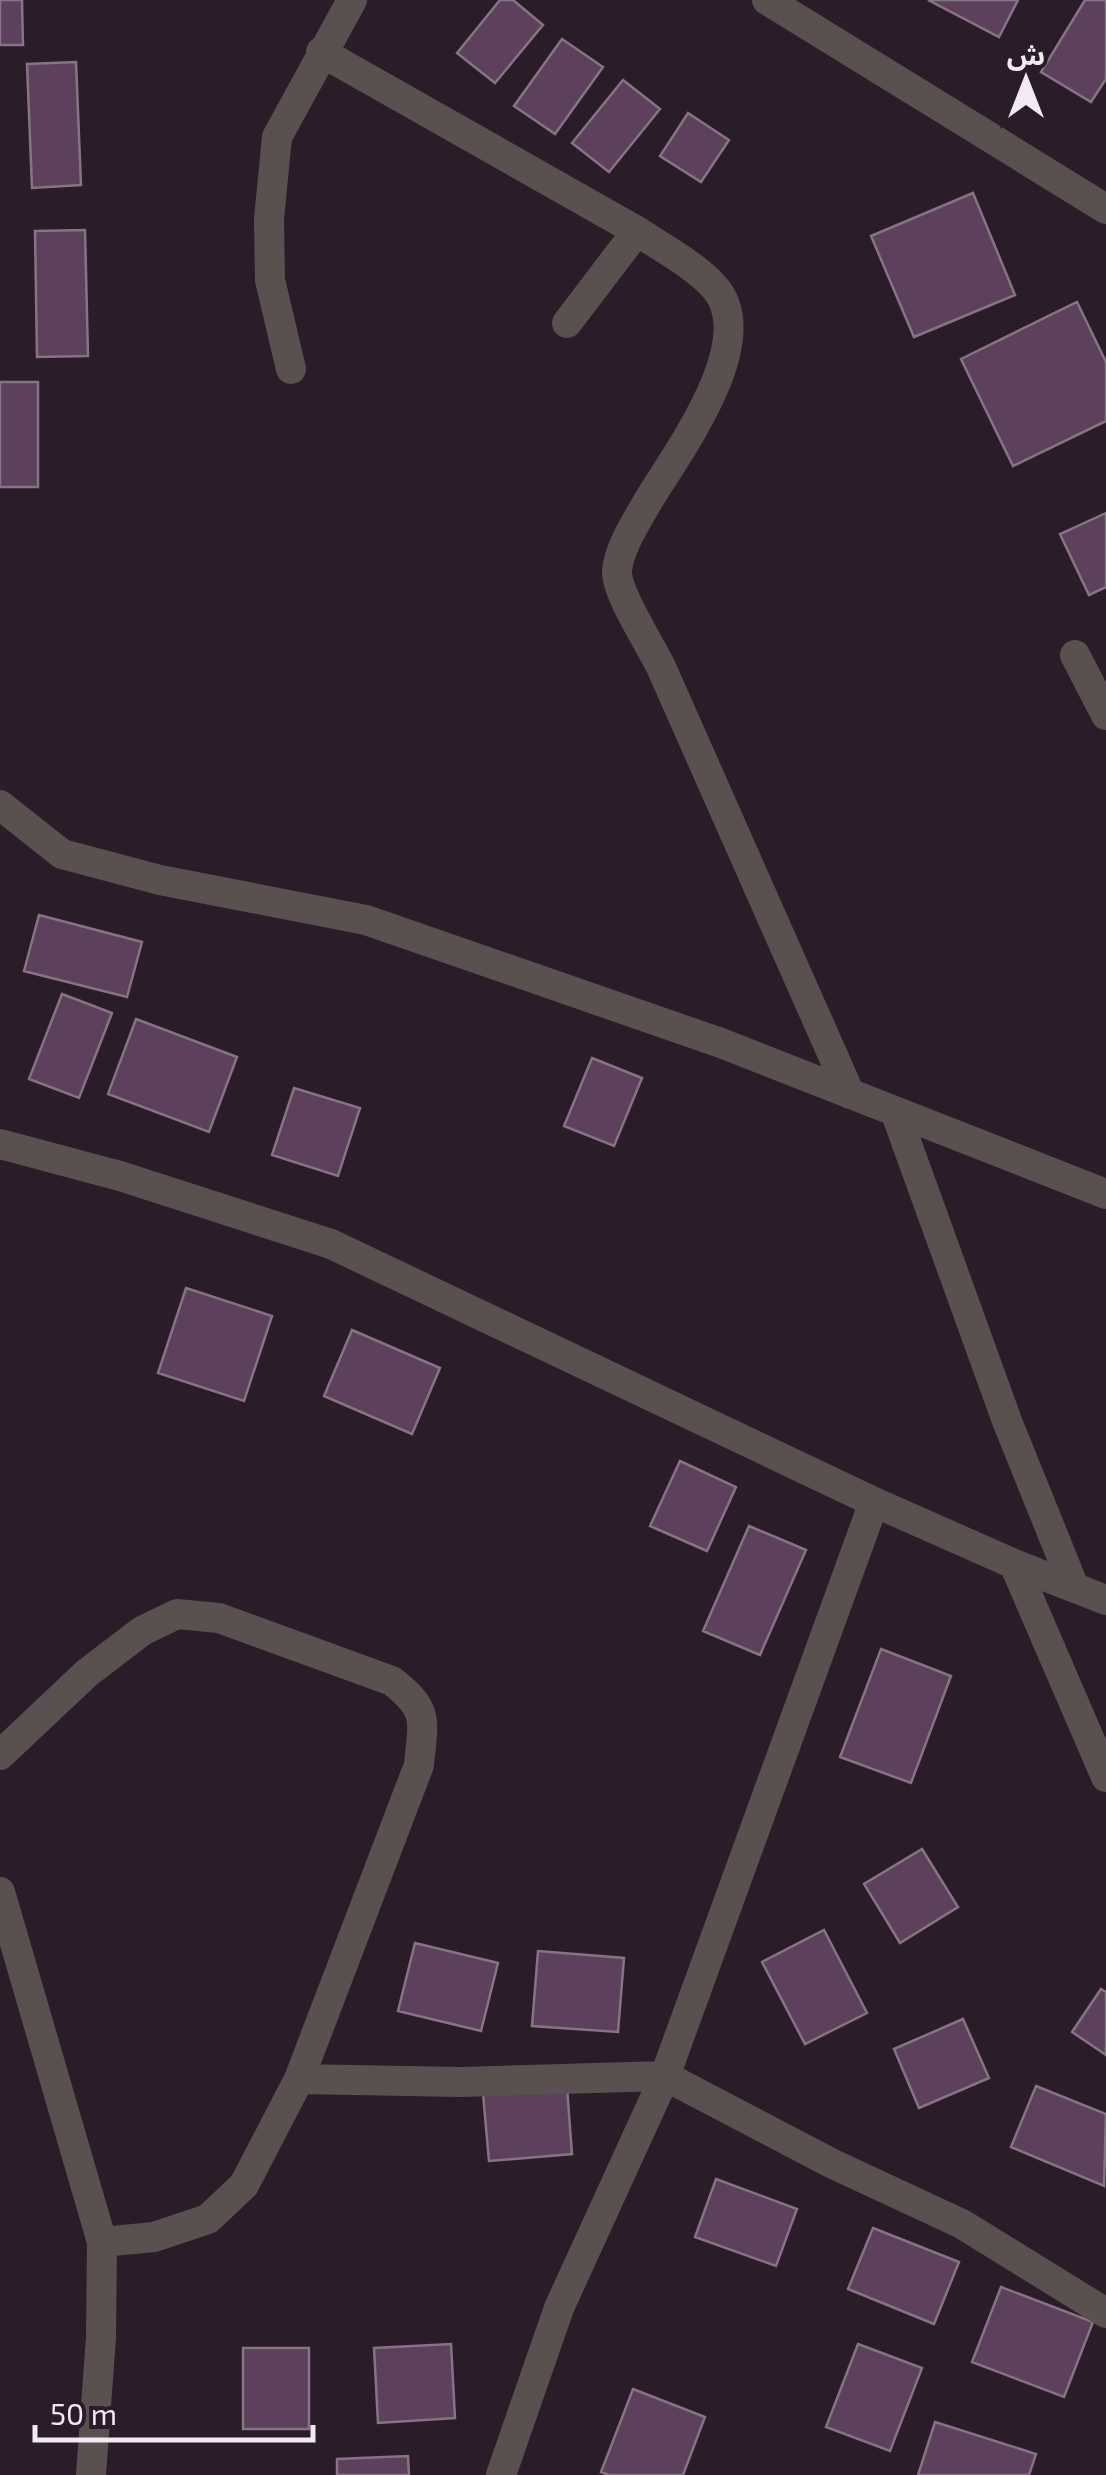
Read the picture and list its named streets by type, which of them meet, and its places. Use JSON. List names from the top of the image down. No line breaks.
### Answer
{"scale_bar":"50 m","north":"top"}
